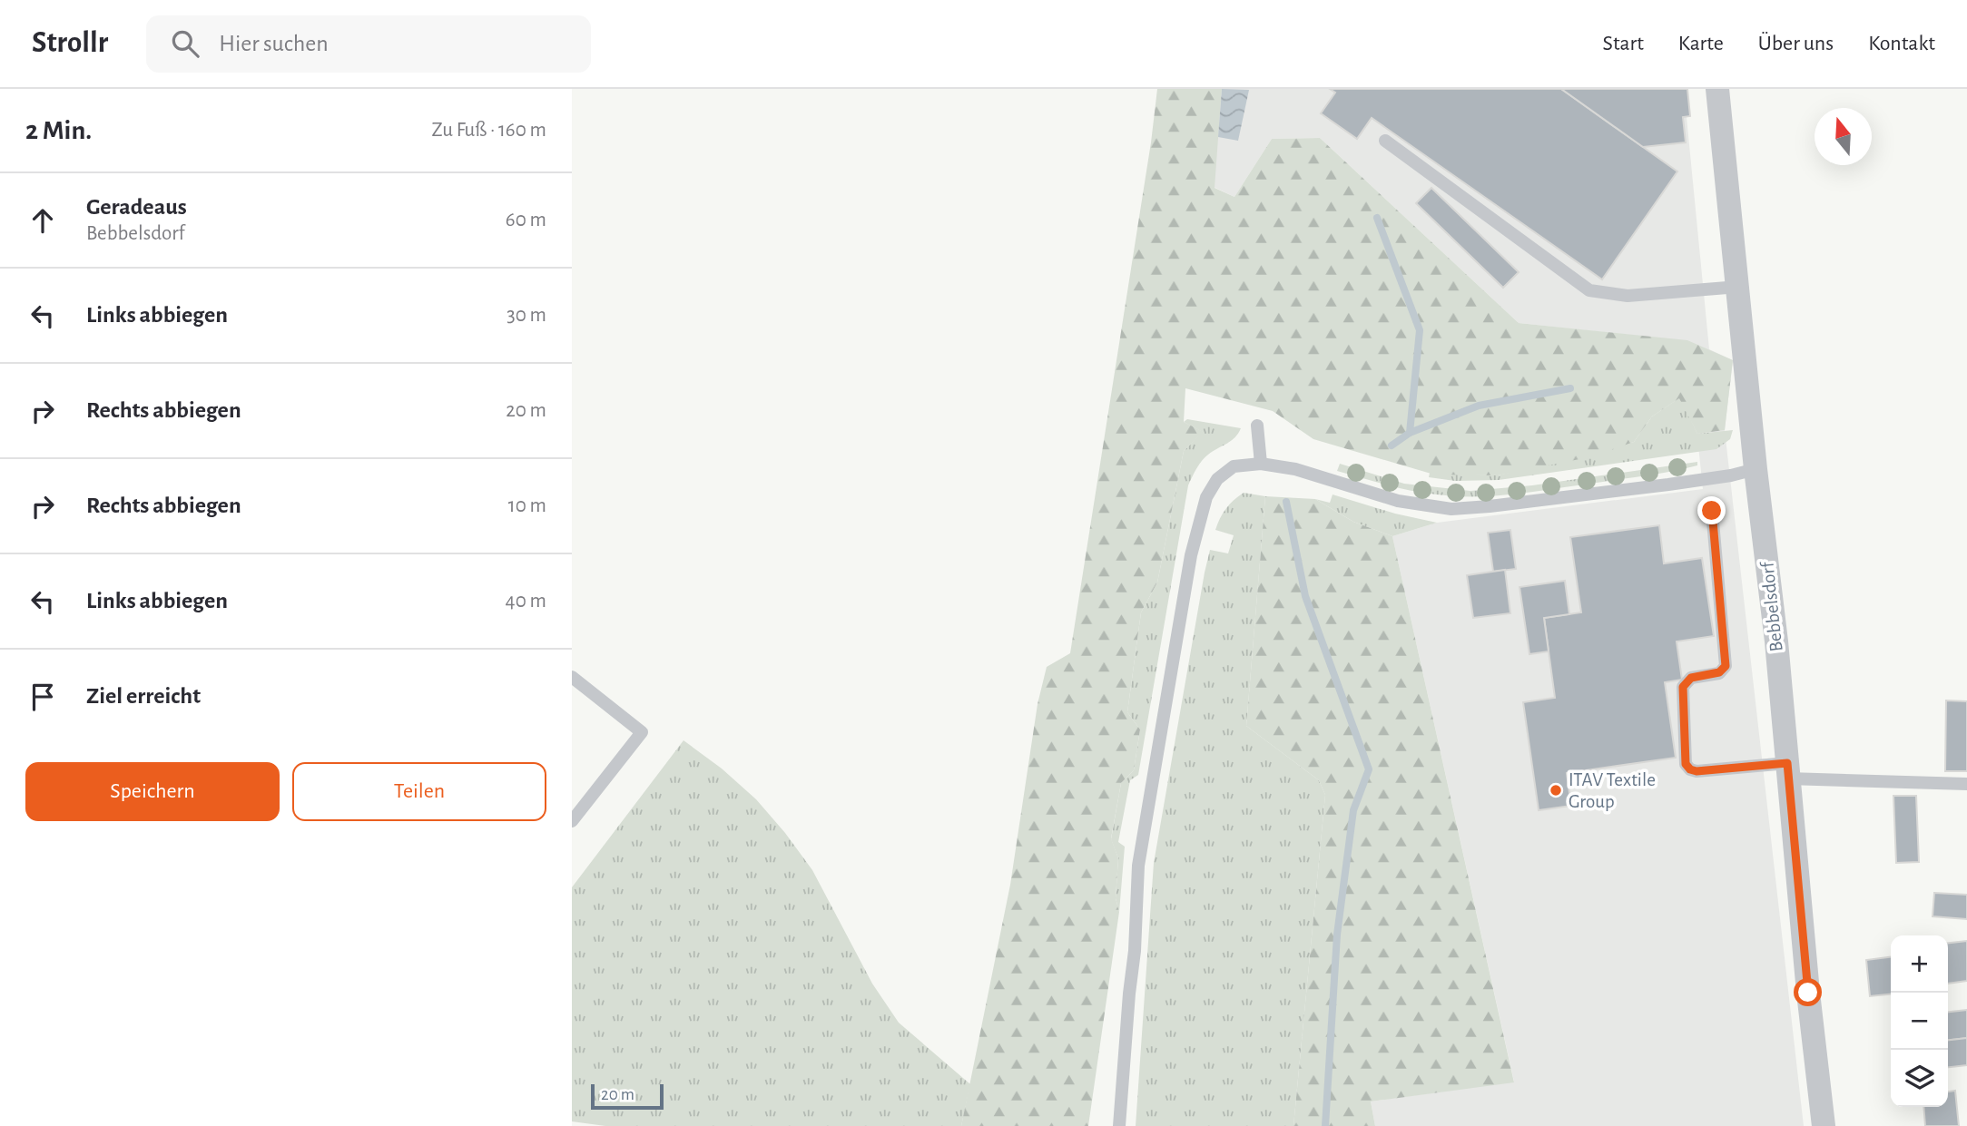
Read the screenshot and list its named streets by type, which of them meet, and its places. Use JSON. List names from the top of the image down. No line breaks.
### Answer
{"streets":{"street":["Bebbelsdorf"]},"places":["ITAV Textile Group"],"scale_bar":"20 m","north":"top","page":{"header":"Strollr","search":"Hier suchen","nav":["Start","Karte","Über uns","Kontakt"],"heading":["2 Min.","Zu Fuß · 160 m"],"list":[["Geradeaus","Bebbelsdorf","60 m"],["Links abbiegen","30 m"],["Rechts abbiegen","20 m"],["Rechts abbiegen","10 m"],["Links abbiegen","40 m"],"Ziel erreicht"],"buttons":["Speichern","Teilen"],"map_buttons":["+","−"],"scale":"20 m"}}
